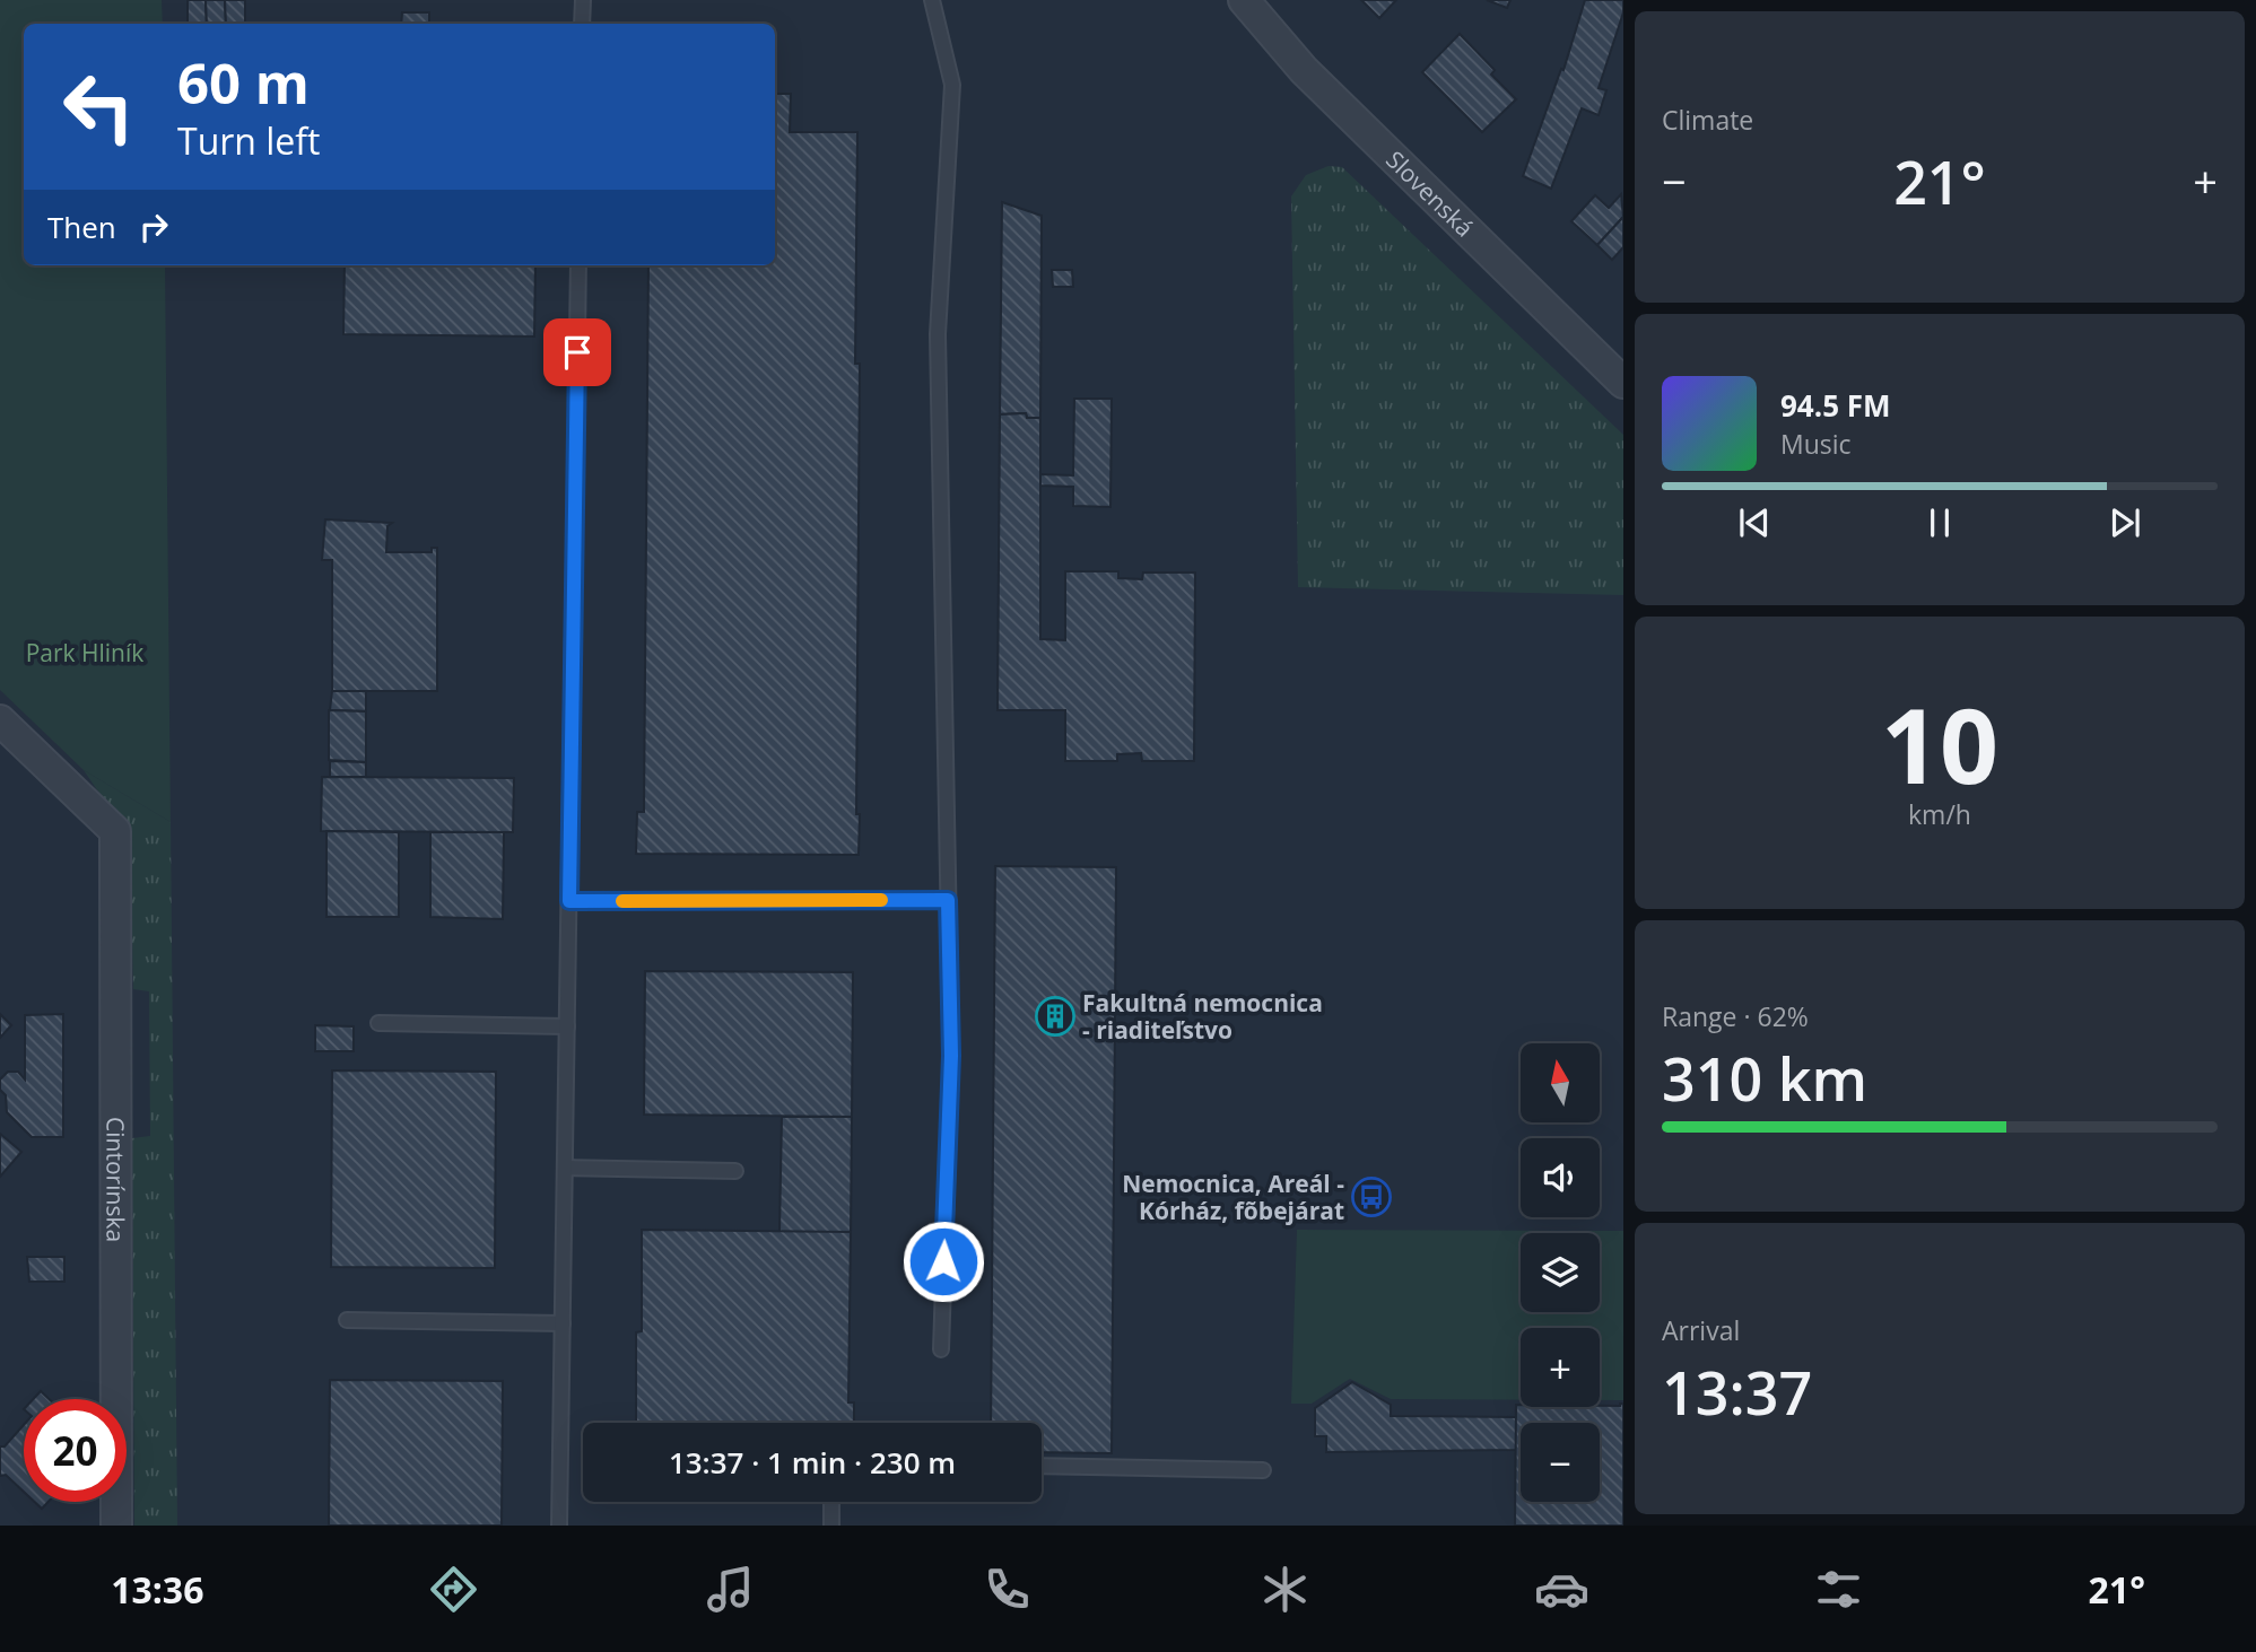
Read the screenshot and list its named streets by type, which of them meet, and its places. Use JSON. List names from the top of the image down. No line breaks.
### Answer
{"streets":{"street":["Slovenská","Cintorínska"]},"parks":["Park Hliník"],"places":{"building":["Fakultná nemocnica - riaditeľstvo"],"bus stop":["Nemocnica, Areál - Kórház, fõbejárat"]},"north":"top","page":{"tile":["Climate",["10","km/h"],["Range · 62%","310 km"],["Arrival","13:37"]],"turn":["60 m","Turn left"],"heat":["−","21°","+"],"then":"Then","song":["94.5 FM","Music"],"map_buttons":["+","−"],"limit":"20","trip":"13:37 · 1 min · 230 m","tabs":["13:36","21°"]}}
